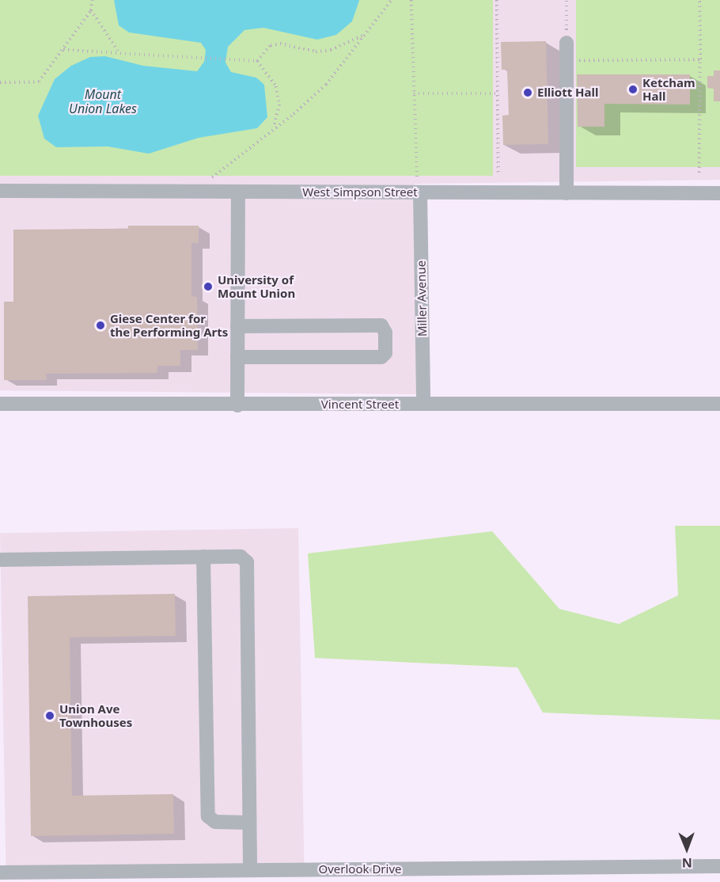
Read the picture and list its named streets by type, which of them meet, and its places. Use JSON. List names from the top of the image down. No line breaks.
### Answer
{"streets":{"street":["West Simpson Street","Miller Avenue","Vincent Street","Overlook Drive"]},"crossings":[["West Simpson Street","Miller Avenue"],["Miller Avenue","Vincent Street"]],"water":["Mount Union Lakes"],"places":["Ketcham Hall","Elliott Hall","University of Mount Union","Giese Center for the Performing Arts","Union Ave Townhouses"],"north":"bottom"}
